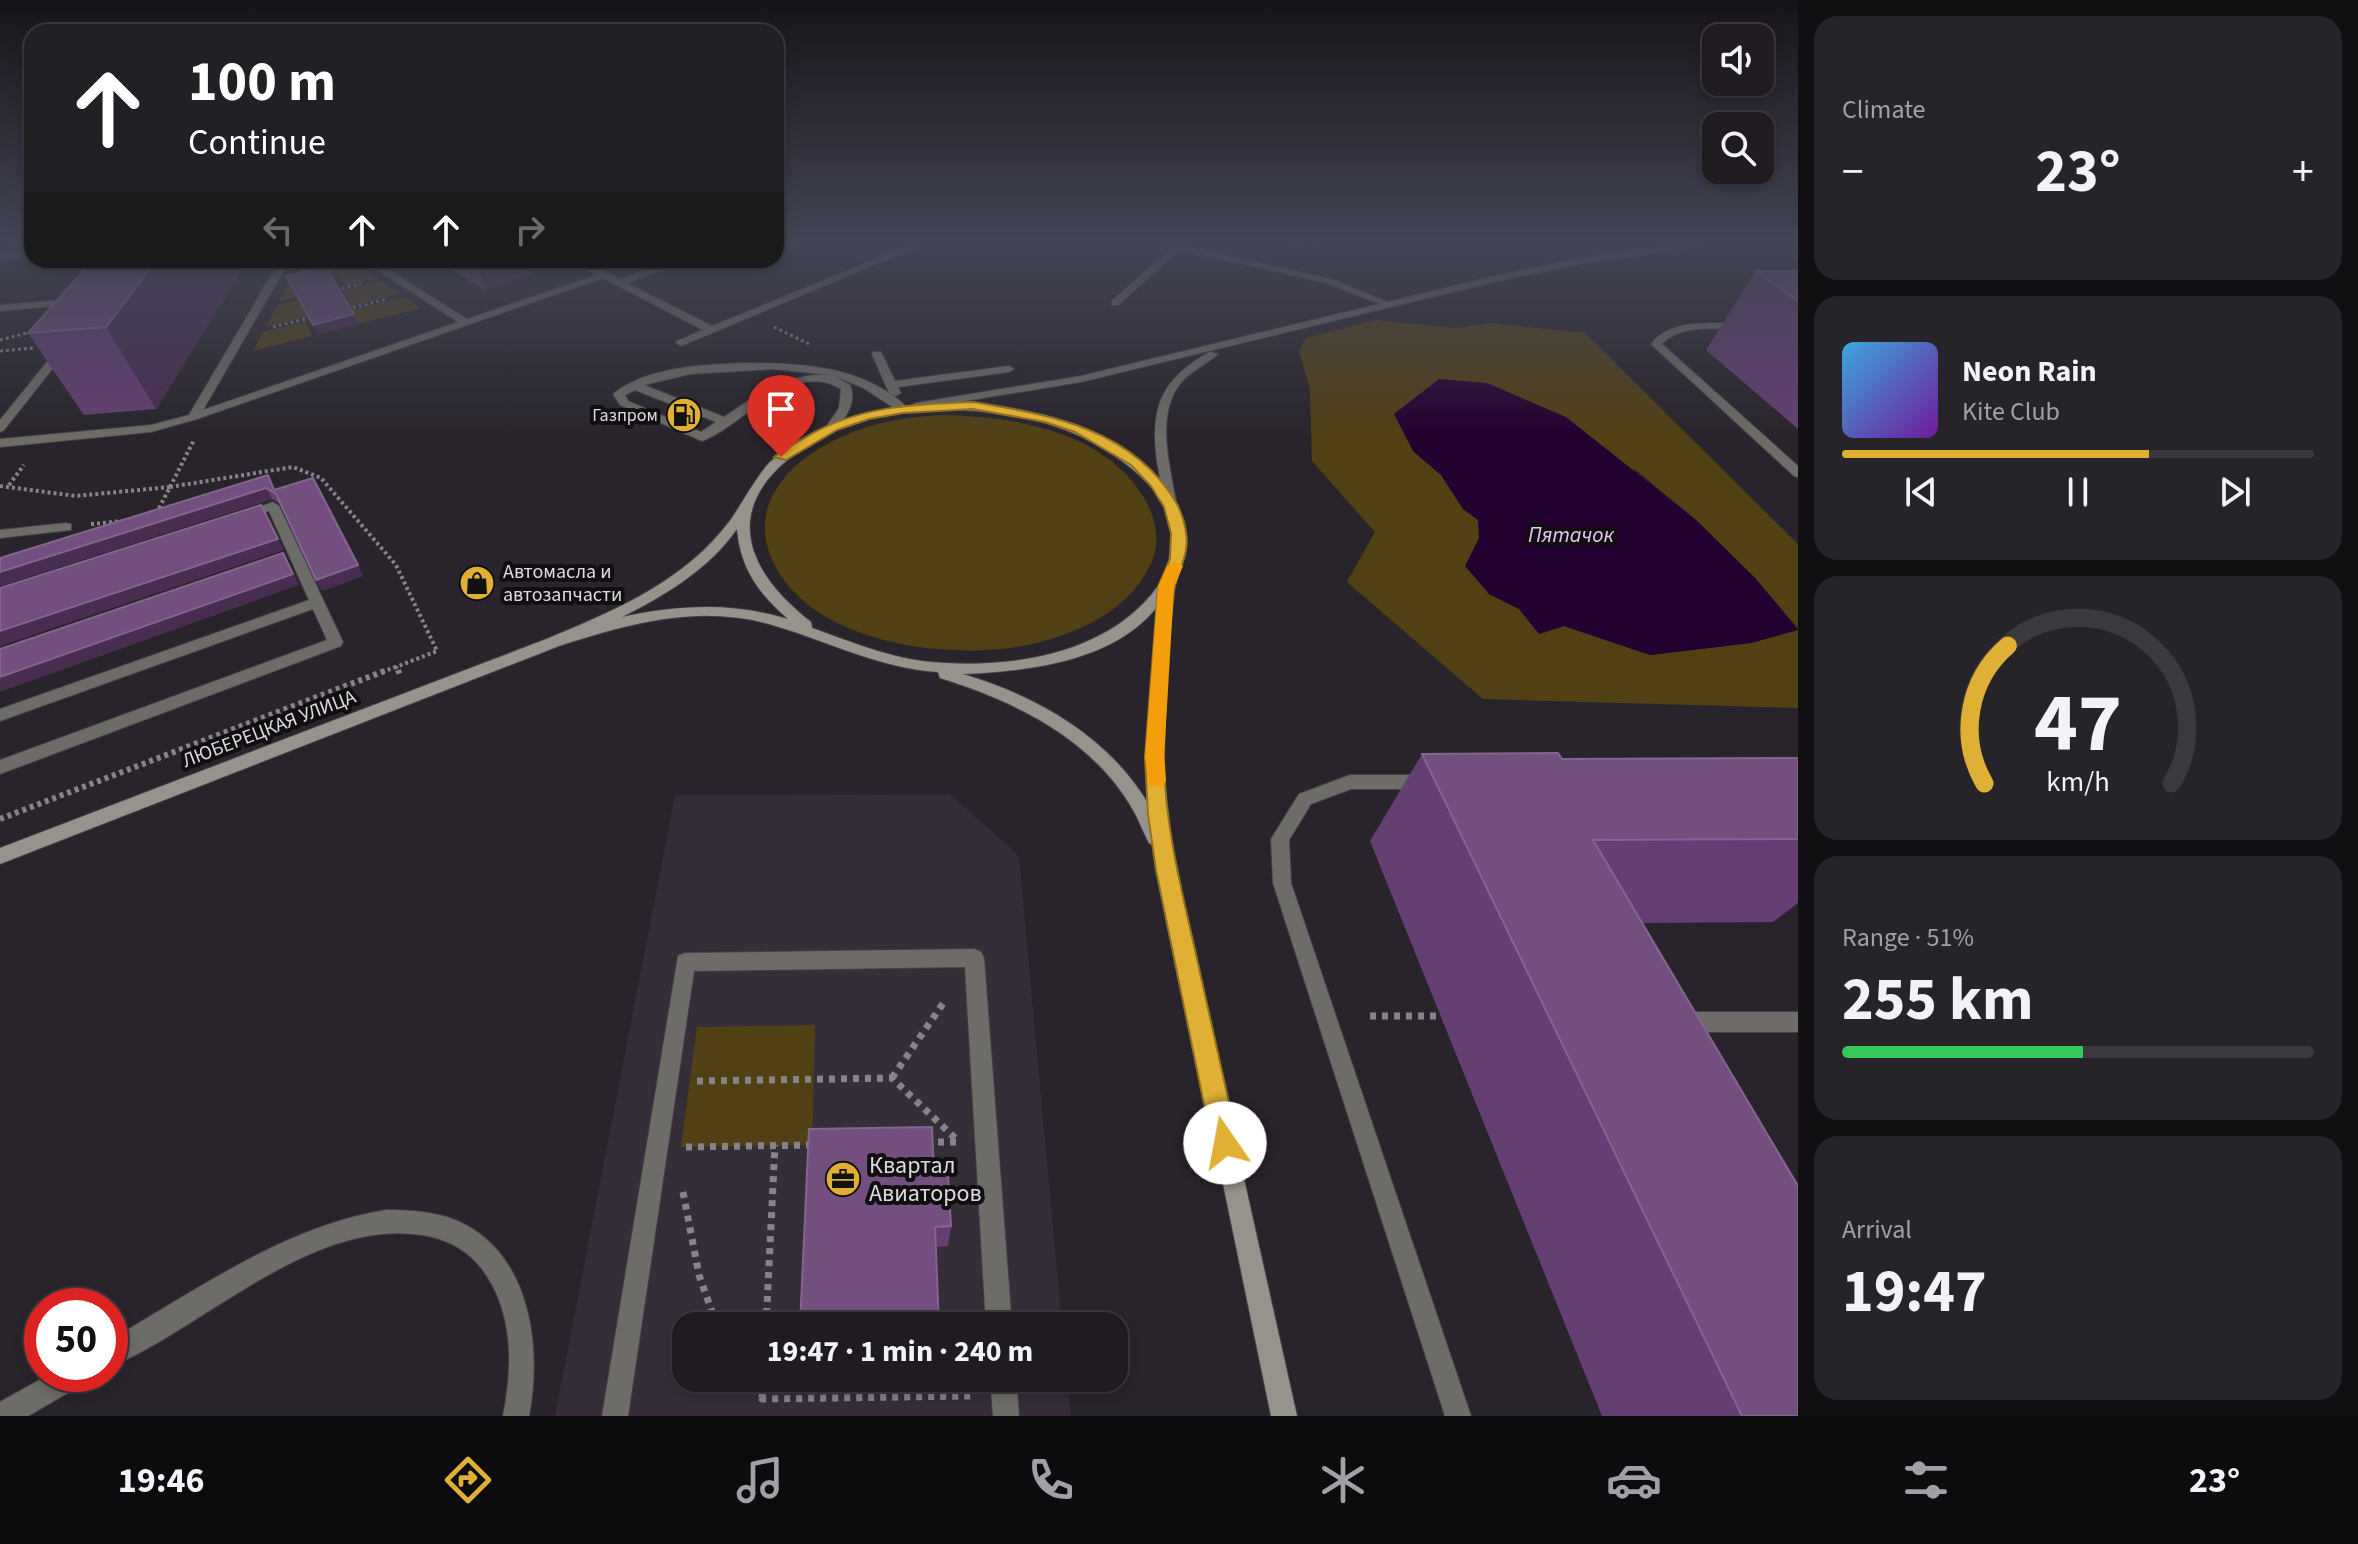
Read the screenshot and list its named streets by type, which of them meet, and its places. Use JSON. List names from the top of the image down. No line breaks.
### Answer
{"streets":{"main road":["ЛЮБЕРЕЦКАЯ УЛИЦА"]},"water":["Пятачок"],"places":{"fuel station":["Газпром"],"shop":["Автомасла и автозапчасти"],"office":["Квартал Авиаторов"]},"page":{"tile":["Climate",["Range · 51%","255 km"],["Arrival","19:47"]],"turn":["100 m","Continue"],"heat":["−","23°","+"],"song":["Neon Rain","Kite Club"],"limit":"50","trip":"19:47 · 1 min · 240 m","tabs":["19:46","23°"],"gauge":["47","km/h"]}}
